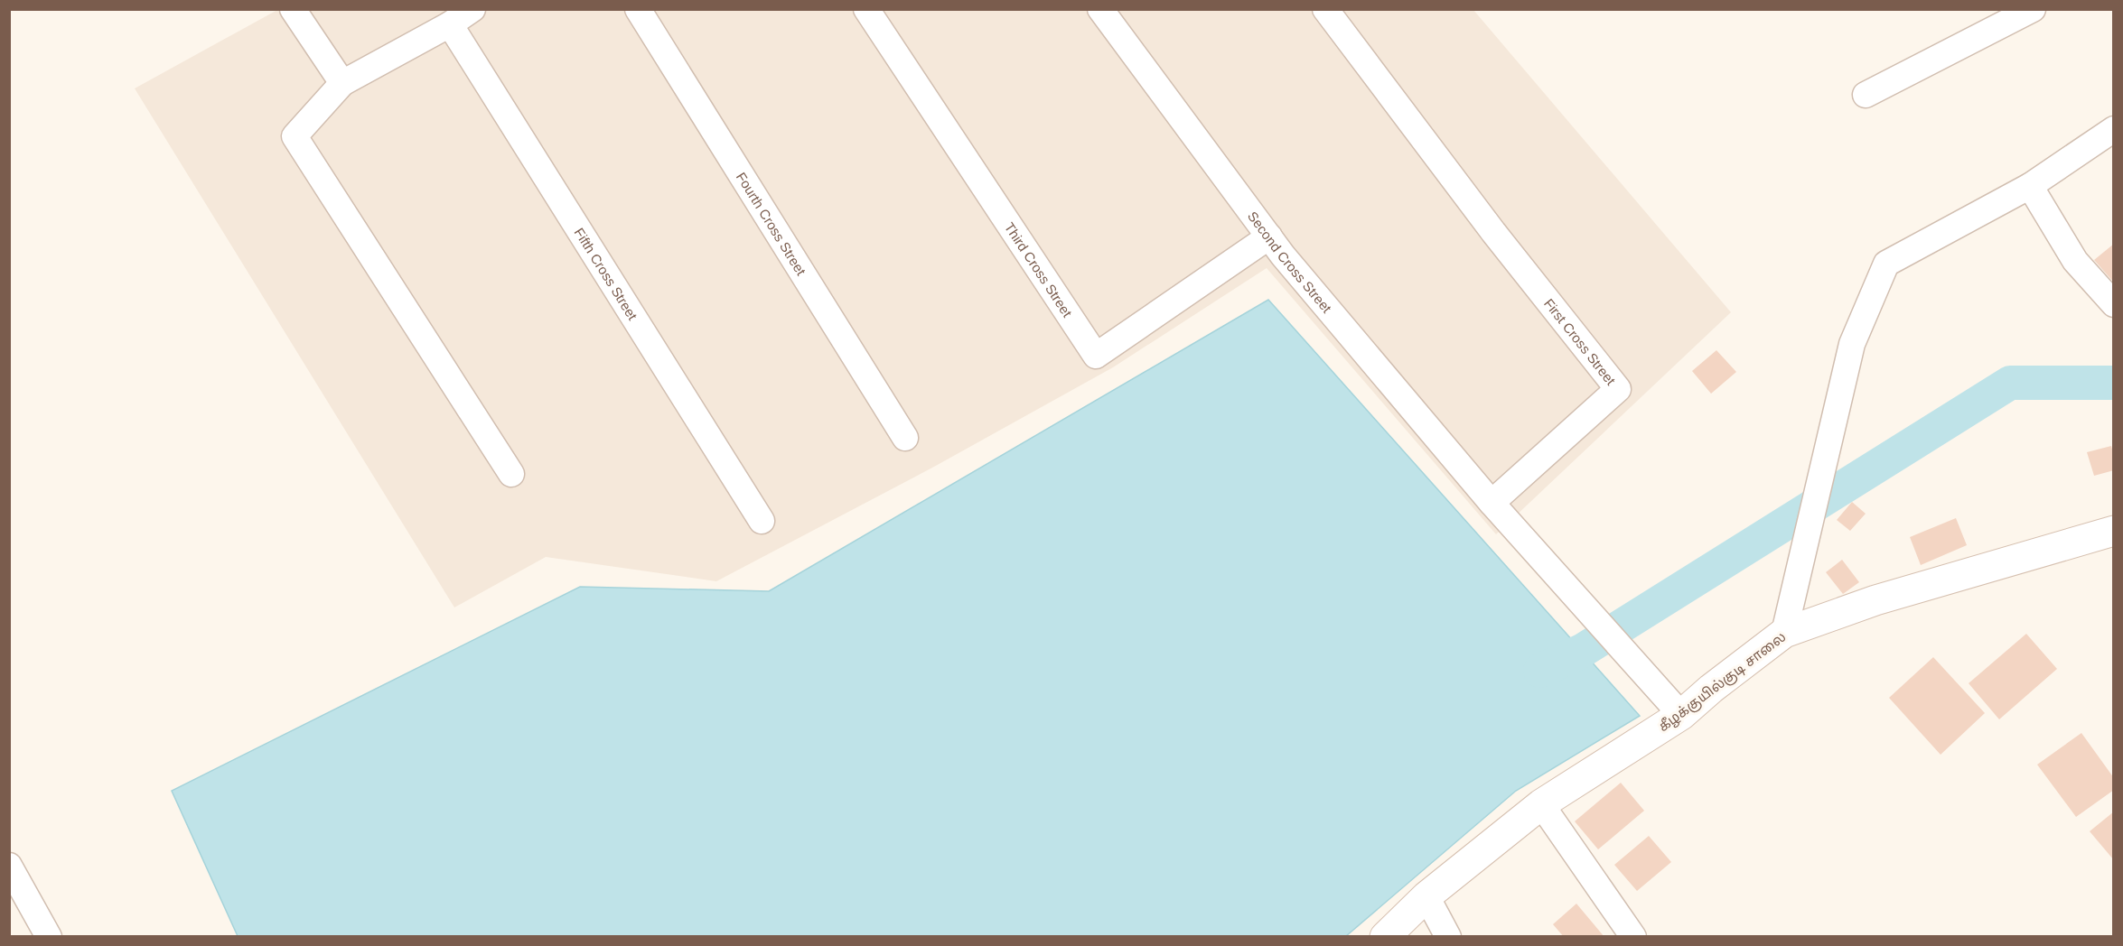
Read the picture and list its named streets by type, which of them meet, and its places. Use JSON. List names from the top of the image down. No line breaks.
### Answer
{"streets":{"street":["Fourth Cross Street","Second Cross Street","Third Cross Street","Fifth Cross Street","First Cross Street","கீழக்குயில்குடி சாலை"]},"crossings":[["Second Cross Street","Third Cross Street"],["Second Cross Street","First Cross Street"]]}
